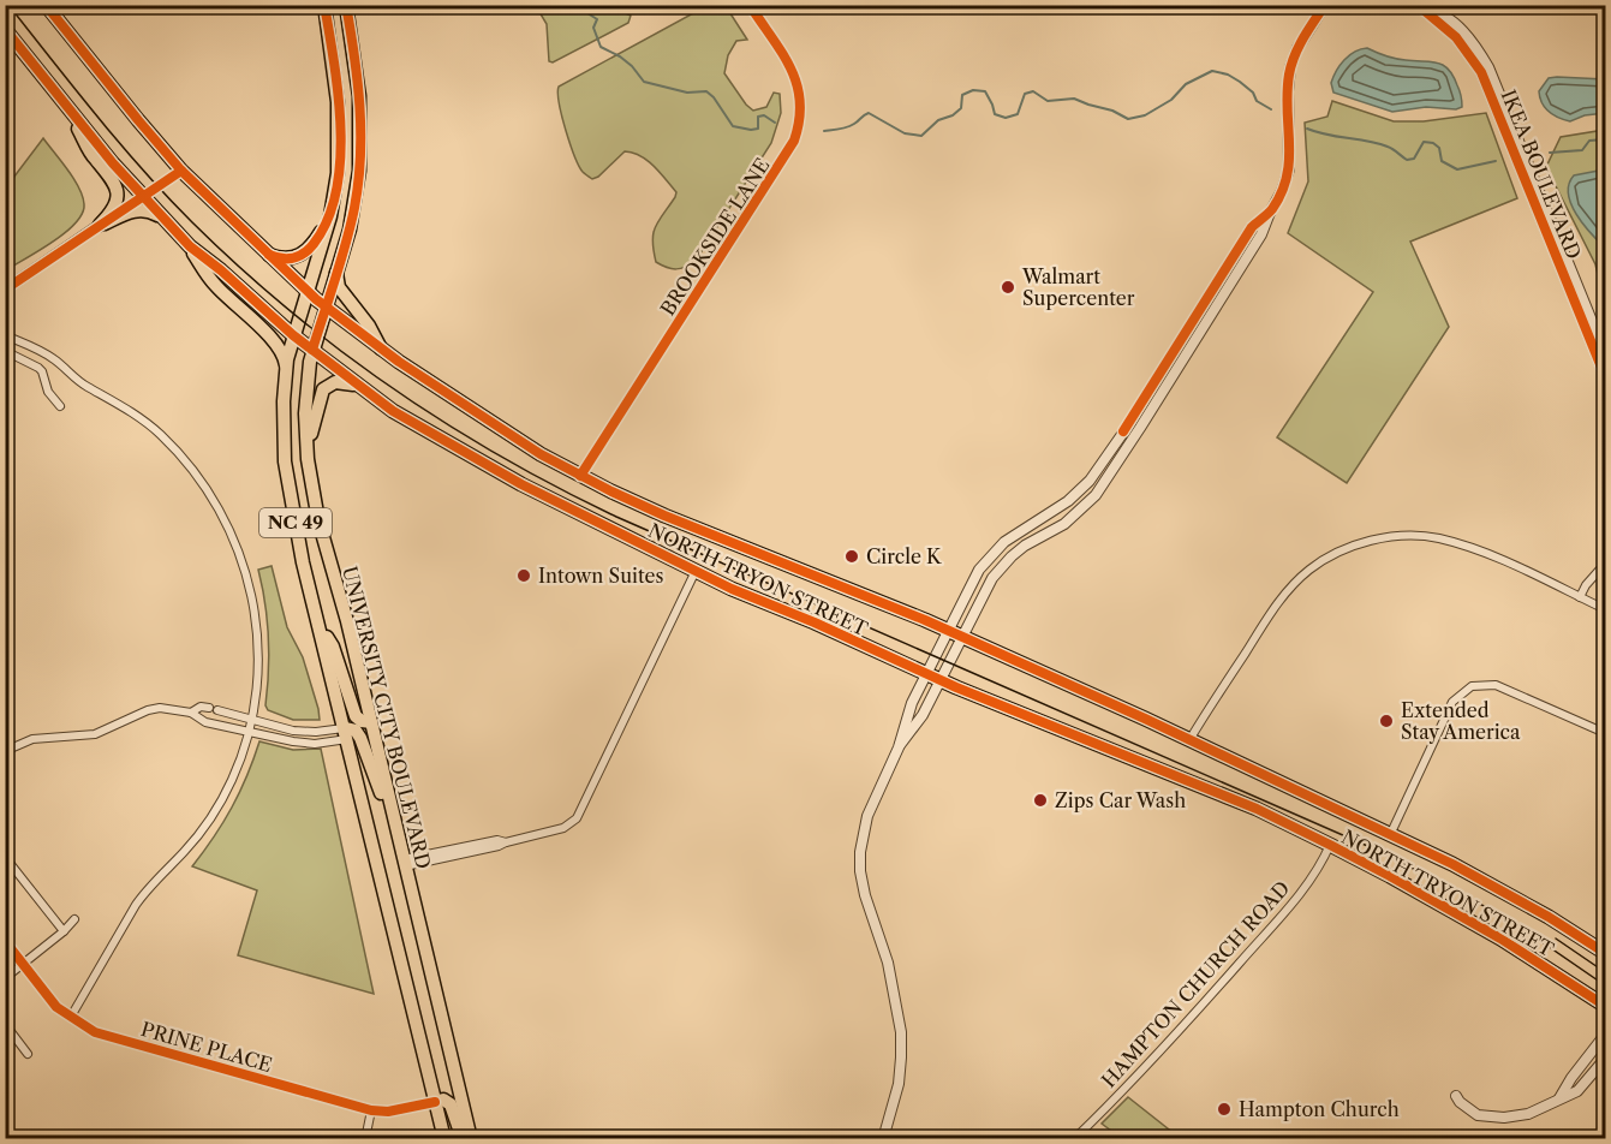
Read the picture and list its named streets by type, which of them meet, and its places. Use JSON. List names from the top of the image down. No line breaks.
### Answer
{"streets":{"main road":["NC 49","NORTH TRYON STREET","UNIVERSITY CITY BOULEVARD"],"street":["IKEA BOULEVARD","BROOKSIDE LANE","HAMPTON CHURCH ROAD","PRINE PLACE"]},"crossings":[["BROOKSIDE LANE","NORTH TRYON STREET"],["NC 49","NORTH TRYON STREET"],["NC 49","PRINE PLACE"],["NORTH TRYON STREET","UNIVERSITY CITY BOULEVARD"],["NORTH TRYON STREET","HAMPTON CHURCH ROAD"]],"places":["Walmart Supercenter","Circle K","Intown Suites","Extended Stay America","Zips Car Wash","Hampton Church"]}
